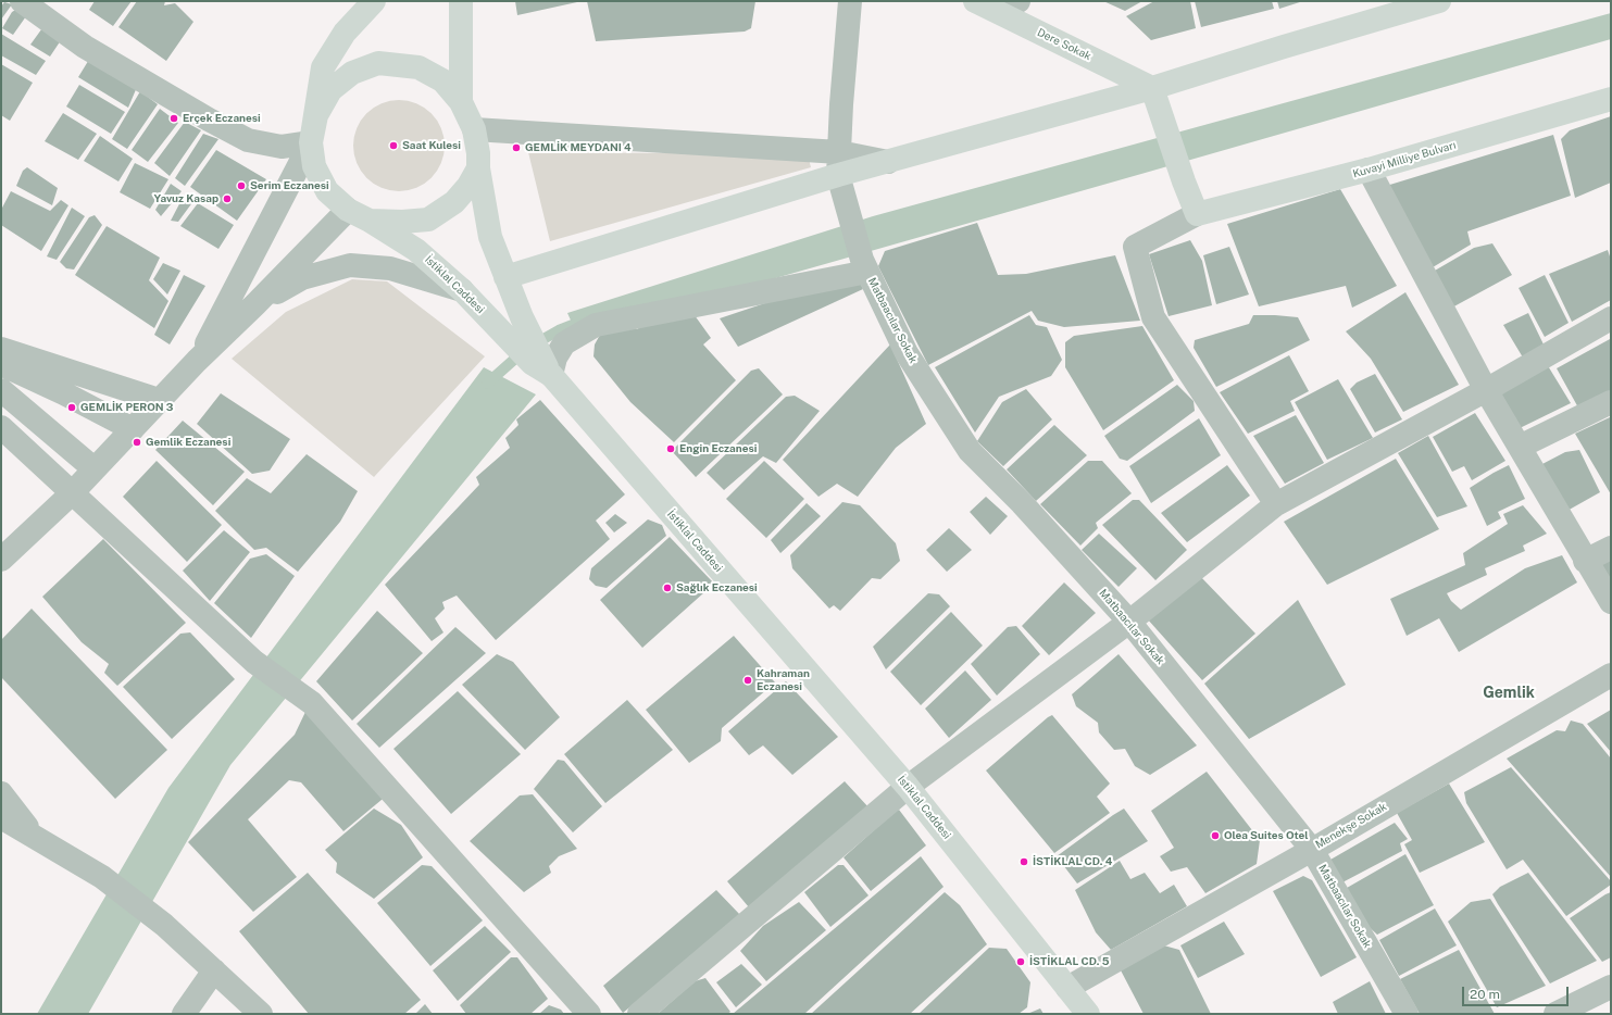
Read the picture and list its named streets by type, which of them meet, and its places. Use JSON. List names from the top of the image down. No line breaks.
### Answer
{"streets":{"main road":["Dere Sokak","Kuvayi Milliye Bulvarı","İstiklal Caddesi"],"street":["Matbaacılar Sokak","Menekşe Sokak"]},"crossings":[["İstiklal Caddesi","Menekşe Sokak"],["Matbaacılar Sokak","Menekşe Sokak"]],"districts":["Gemlik"],"places":["Erçek Eczanesi","Saat Kulesi","GEMLİK MEYDANI 4","Serim Eczanesi","Yavuz Kasap","GEMLİK PERON 3","Gemlik Eczanesi","Engin Eczanesi","Sağlık Eczanesi","Kahraman Eczanesi","Olea Suites Otel","İSTİKLAL CD. 4","İSTİKLAL CD. 5"],"scale_bar":"20 m"}
